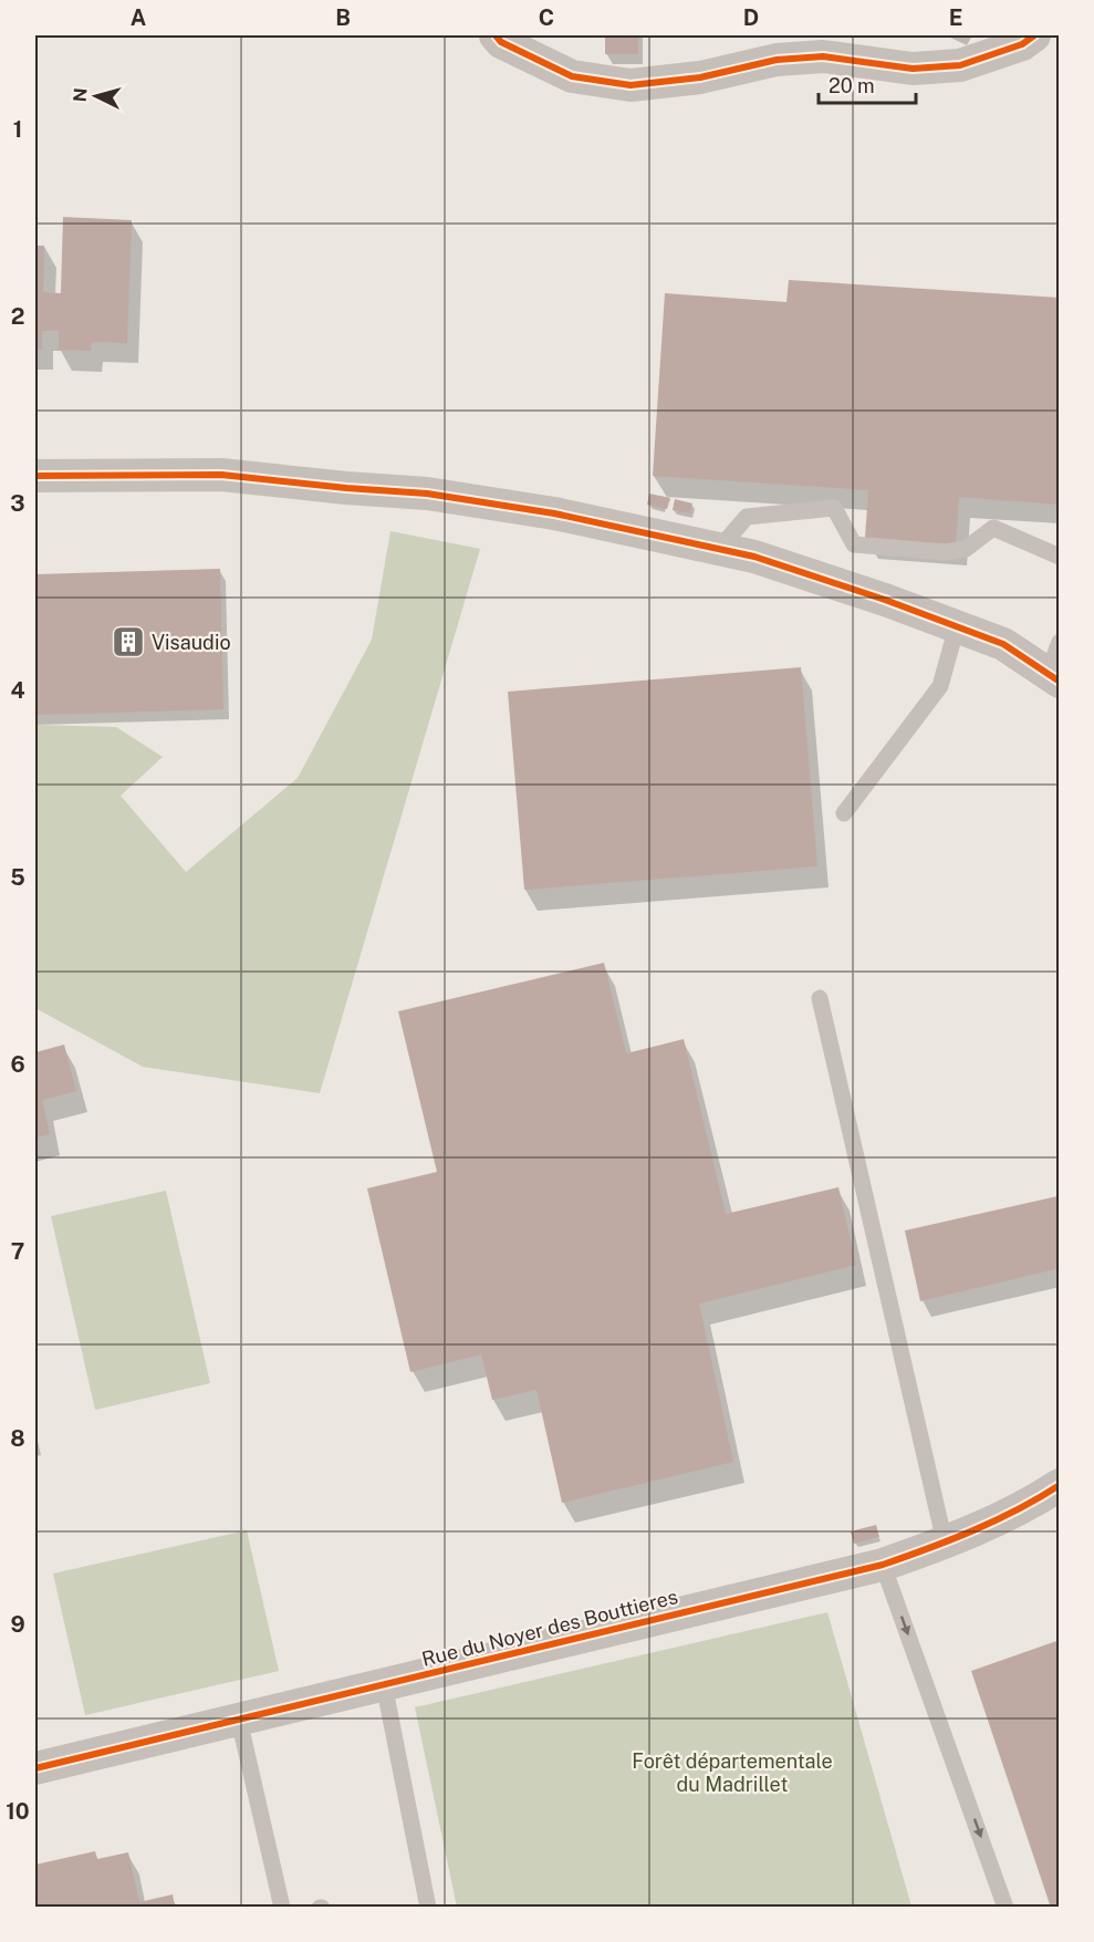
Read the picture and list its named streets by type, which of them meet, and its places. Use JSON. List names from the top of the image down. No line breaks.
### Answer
{"streets":{"street":["Rue du Noyer des Bouttieres"]},"parks":["Forêt départementale du Madrillet"],"places":{"building":["Visaudio"]},"scale_bar":"20 m","north":"left","grid":{"columns":["A","B","C","D","E"],"rows":["1","2","3","4","5","6","7","8","9","10"]}}
